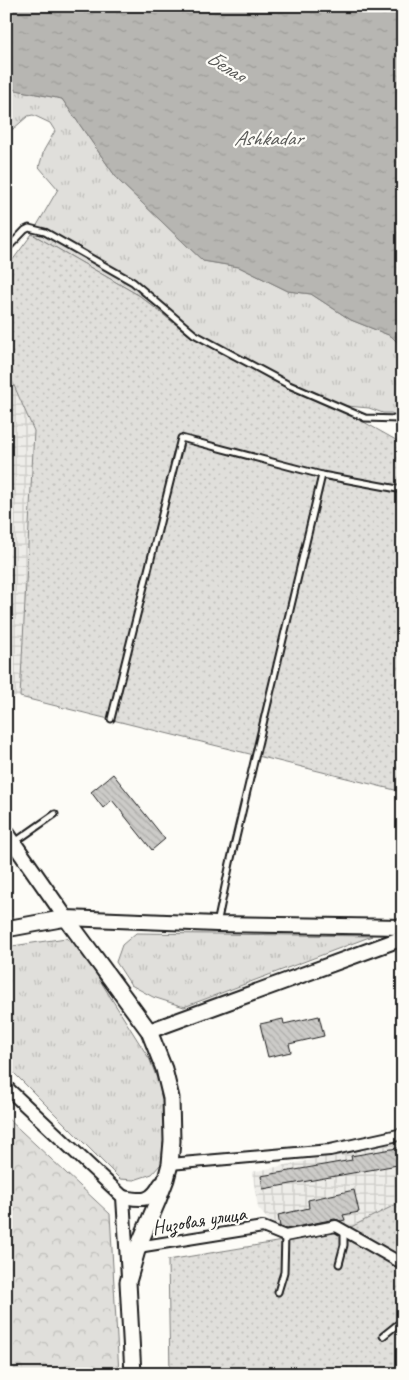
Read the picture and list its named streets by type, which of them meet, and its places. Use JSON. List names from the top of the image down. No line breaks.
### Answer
{"streets":{"street":["Низовая улица"]},"water":["Белая","Ashkadar"]}
